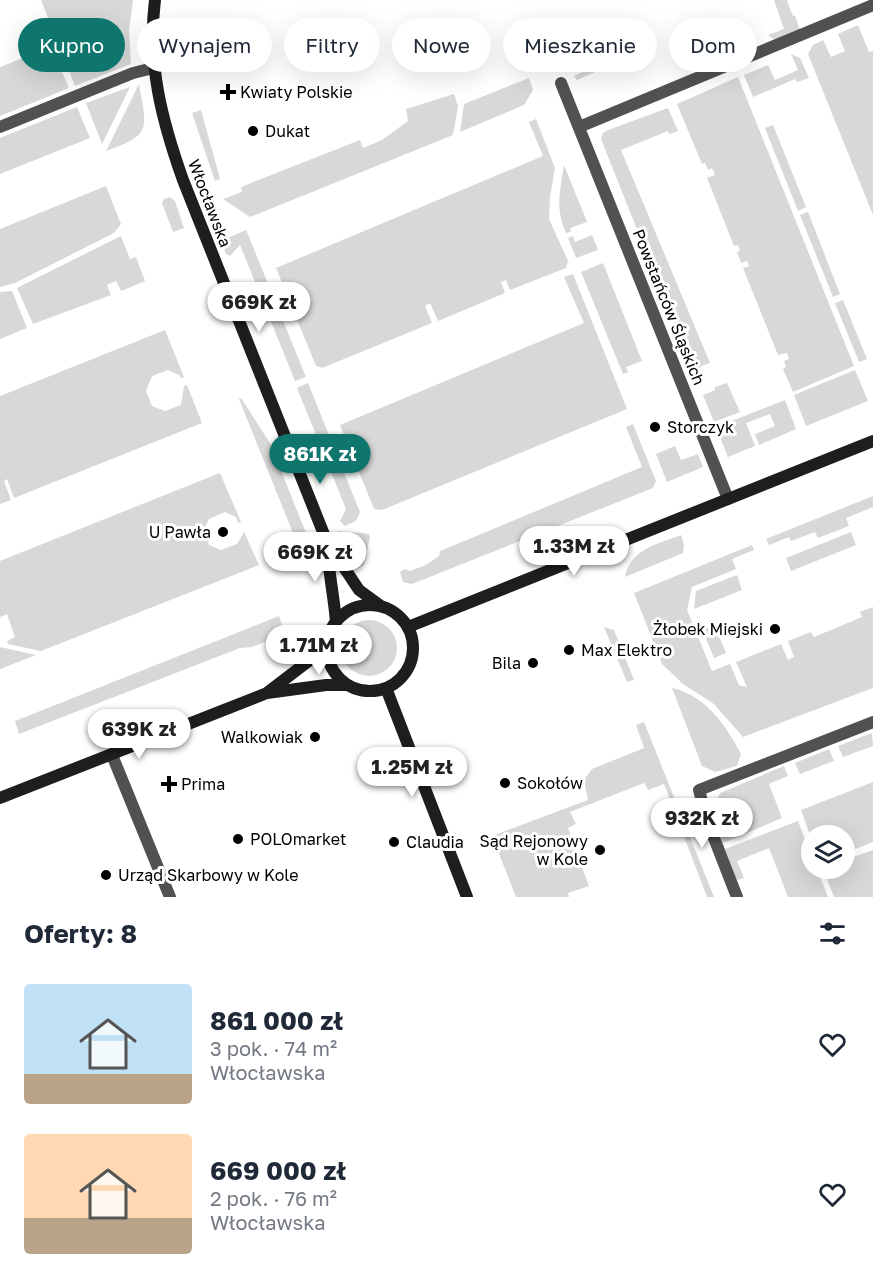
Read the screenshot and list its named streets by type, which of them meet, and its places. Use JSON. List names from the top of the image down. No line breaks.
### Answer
{"streets":{"street":["Włocławska","Powstańców Śląskich"]},"places":{"health":["Kwiaty Polskie","Prima"],"other":["Dukat","Storczyk","U Pawła","Żłobek Miejski","Max Elektro","Bila","Walkowiak","Sokołów","POLOmarket","Claudia","Sąd Rejonowy w Kole","Urząd Skarbowy w Kole"]},"page":{"chip":["Kupno","Wynajem","Filtry","Nowe","Mieszkanie","Dom"],"price":["669K zł","861K zł","1.33M zł","669K zł","1.71M zł","639K zł","1.25M zł","932K zł"],"heading":"Oferty: 8","list":[{"name":"861 000 zł","note":"3 pok. · 74 m² · Włocławska"},{"name":"669 000 zł","note":"2 pok. · 76 m² · Włocławska"}]}}
